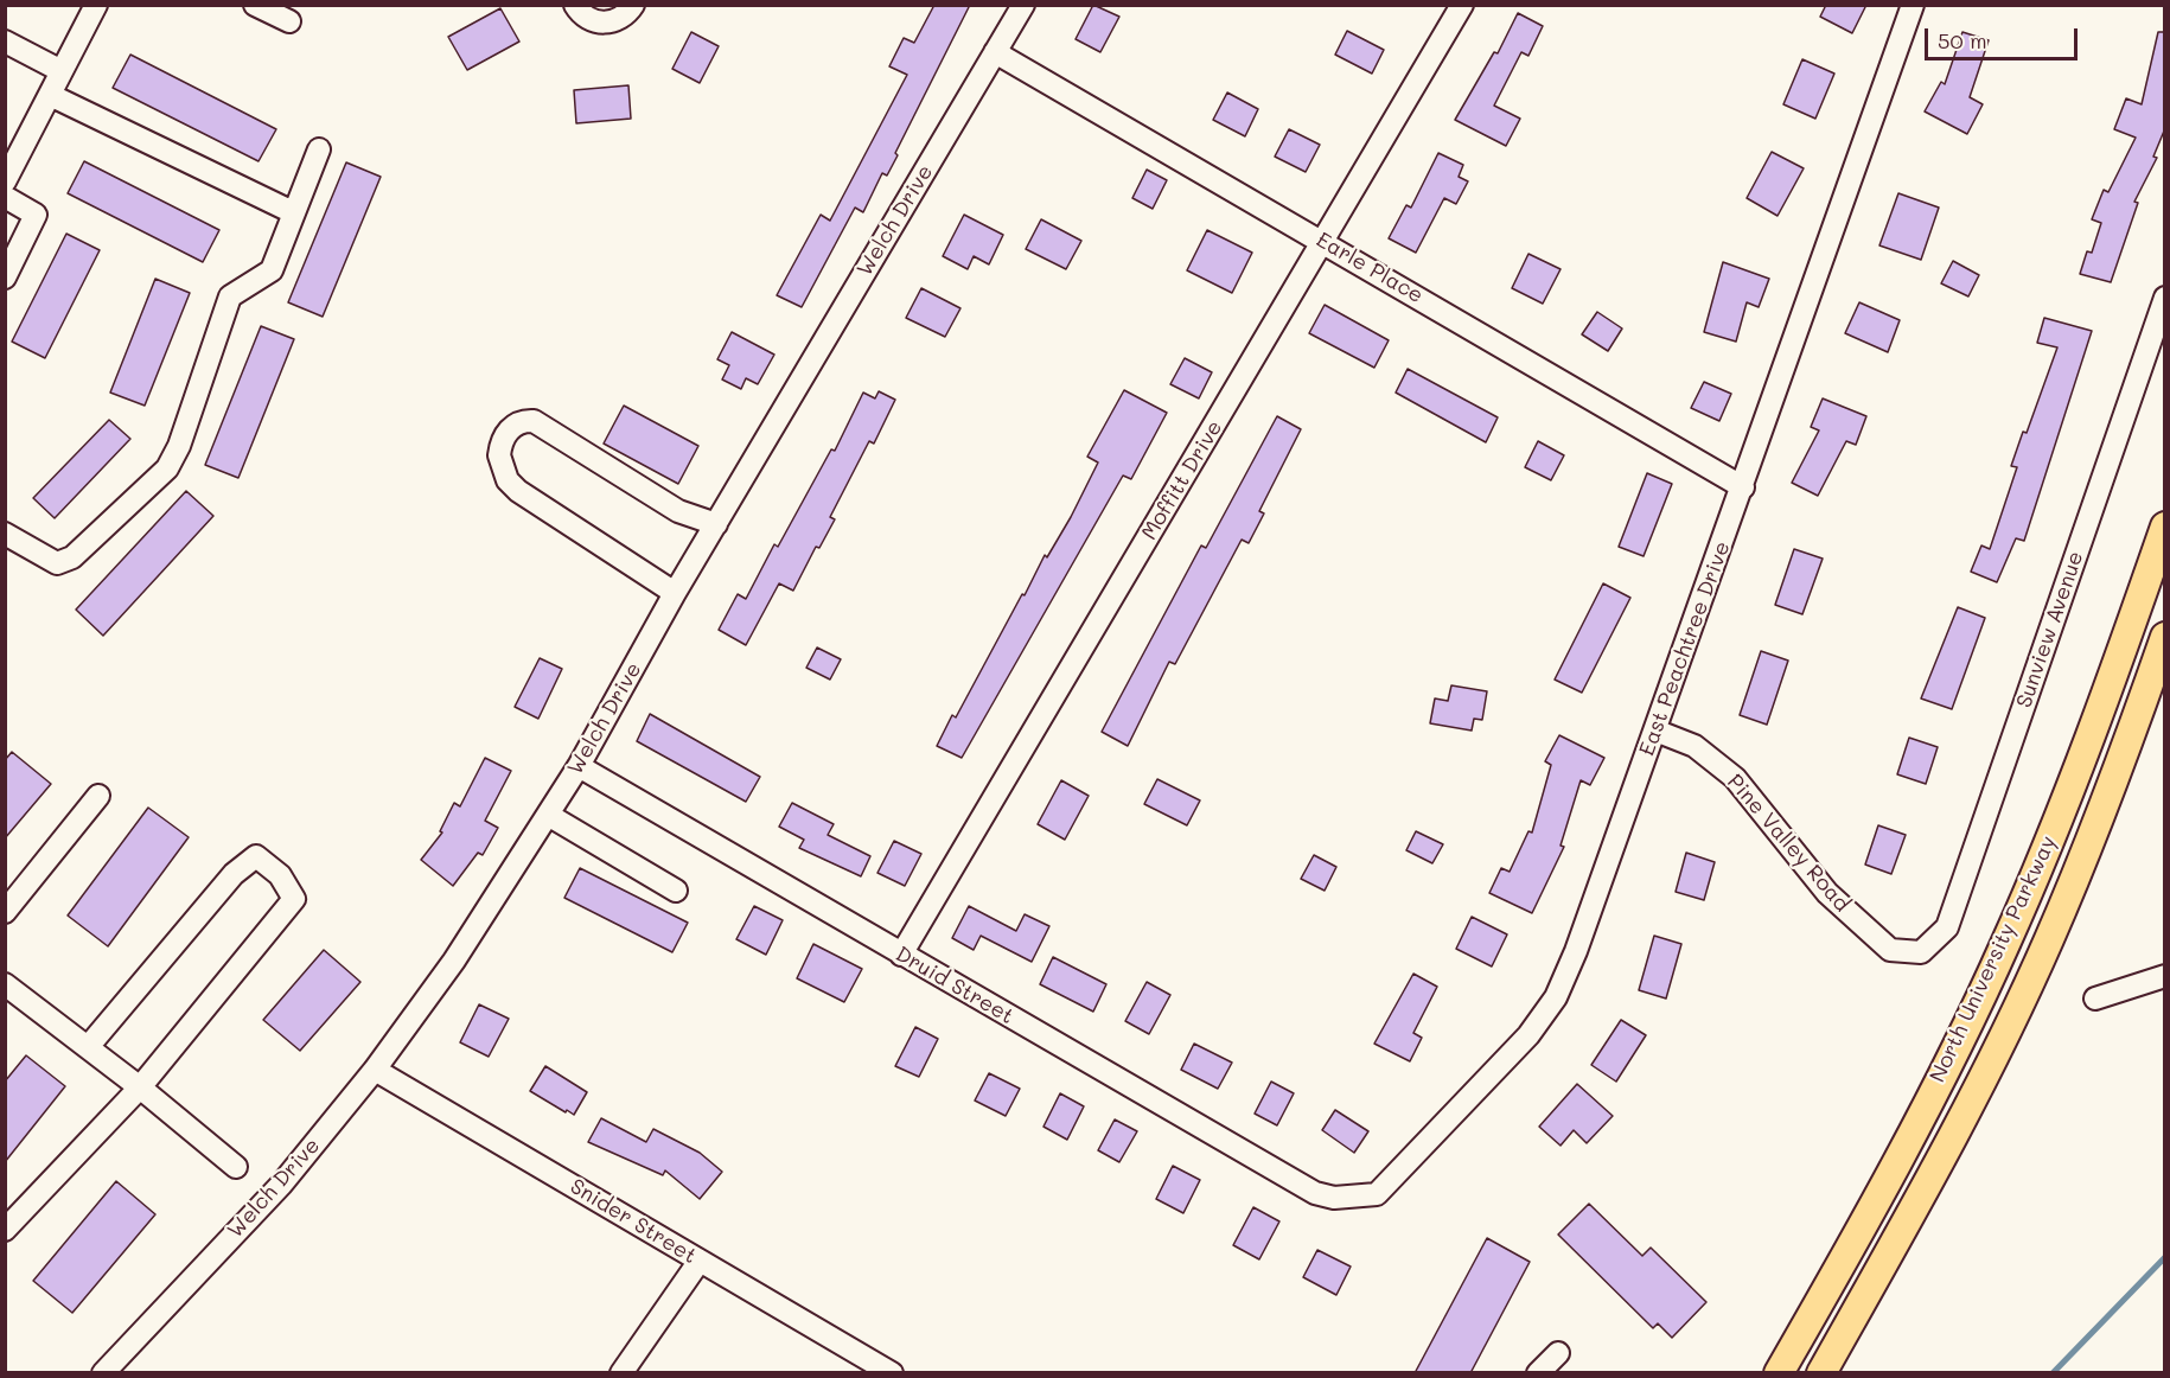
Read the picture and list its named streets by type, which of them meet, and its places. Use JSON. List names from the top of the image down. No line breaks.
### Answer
{"streets":{"main road":["North University Parkway"],"street":["Welch Drive","Earle Place","Moffitt Drive","Sunview Avenue","East Peachtree Drive","Pine Valley Road","Druid Street","Snider Street"]},"crossings":[["Welch Drive","Earle Place"],["Welch Drive","Druid Street"],["Welch Drive","Snider Street"],["Earle Place","Moffitt Drive"],["Earle Place","East Peachtree Drive"],["Moffitt Drive","Druid Street"],["Sunview Avenue","Pine Valley Road"],["East Peachtree Drive","Pine Valley Road"],["East Peachtree Drive","Druid Street"]],"scale_bar":"50 m"}
